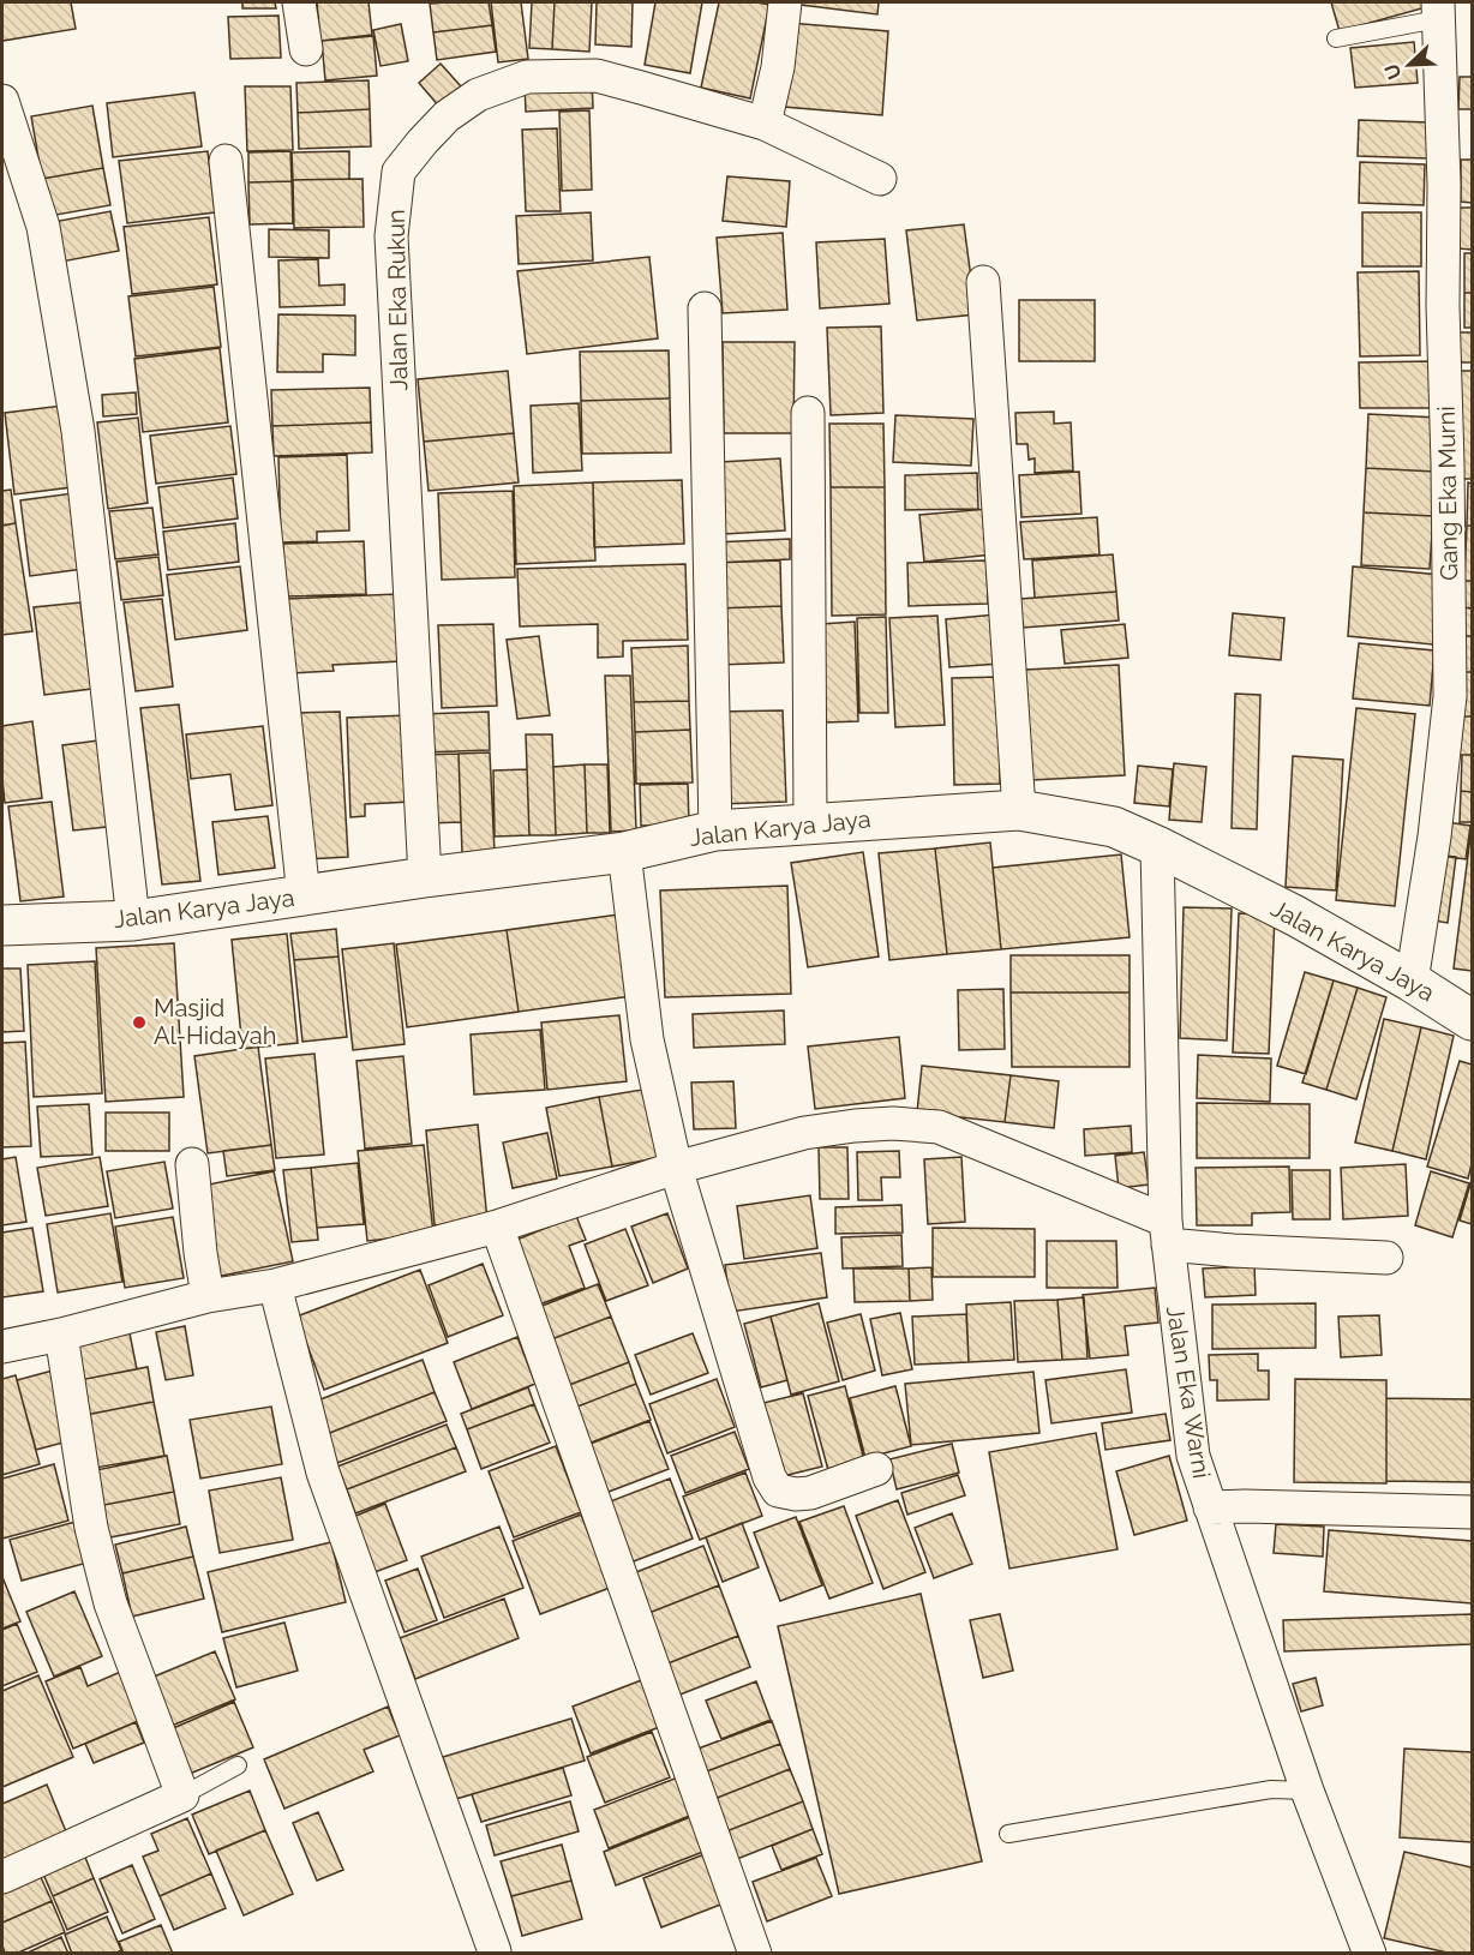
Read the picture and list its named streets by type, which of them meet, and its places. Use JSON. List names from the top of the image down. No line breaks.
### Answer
{"streets":{"main road":["Jalan Karya Jaya"],"street":["Jalan Eka Rukun","Gang Eka Murni","Jalan Eka Warni"]},"crossings":[["Jalan Eka Rukun","Jalan Karya Jaya"],["Gang Eka Murni","Jalan Karya Jaya"],["Jalan Karya Jaya","Jalan Eka Warni"]],"places":["Masjid Al-Hidayah"],"north":"bottom left"}
